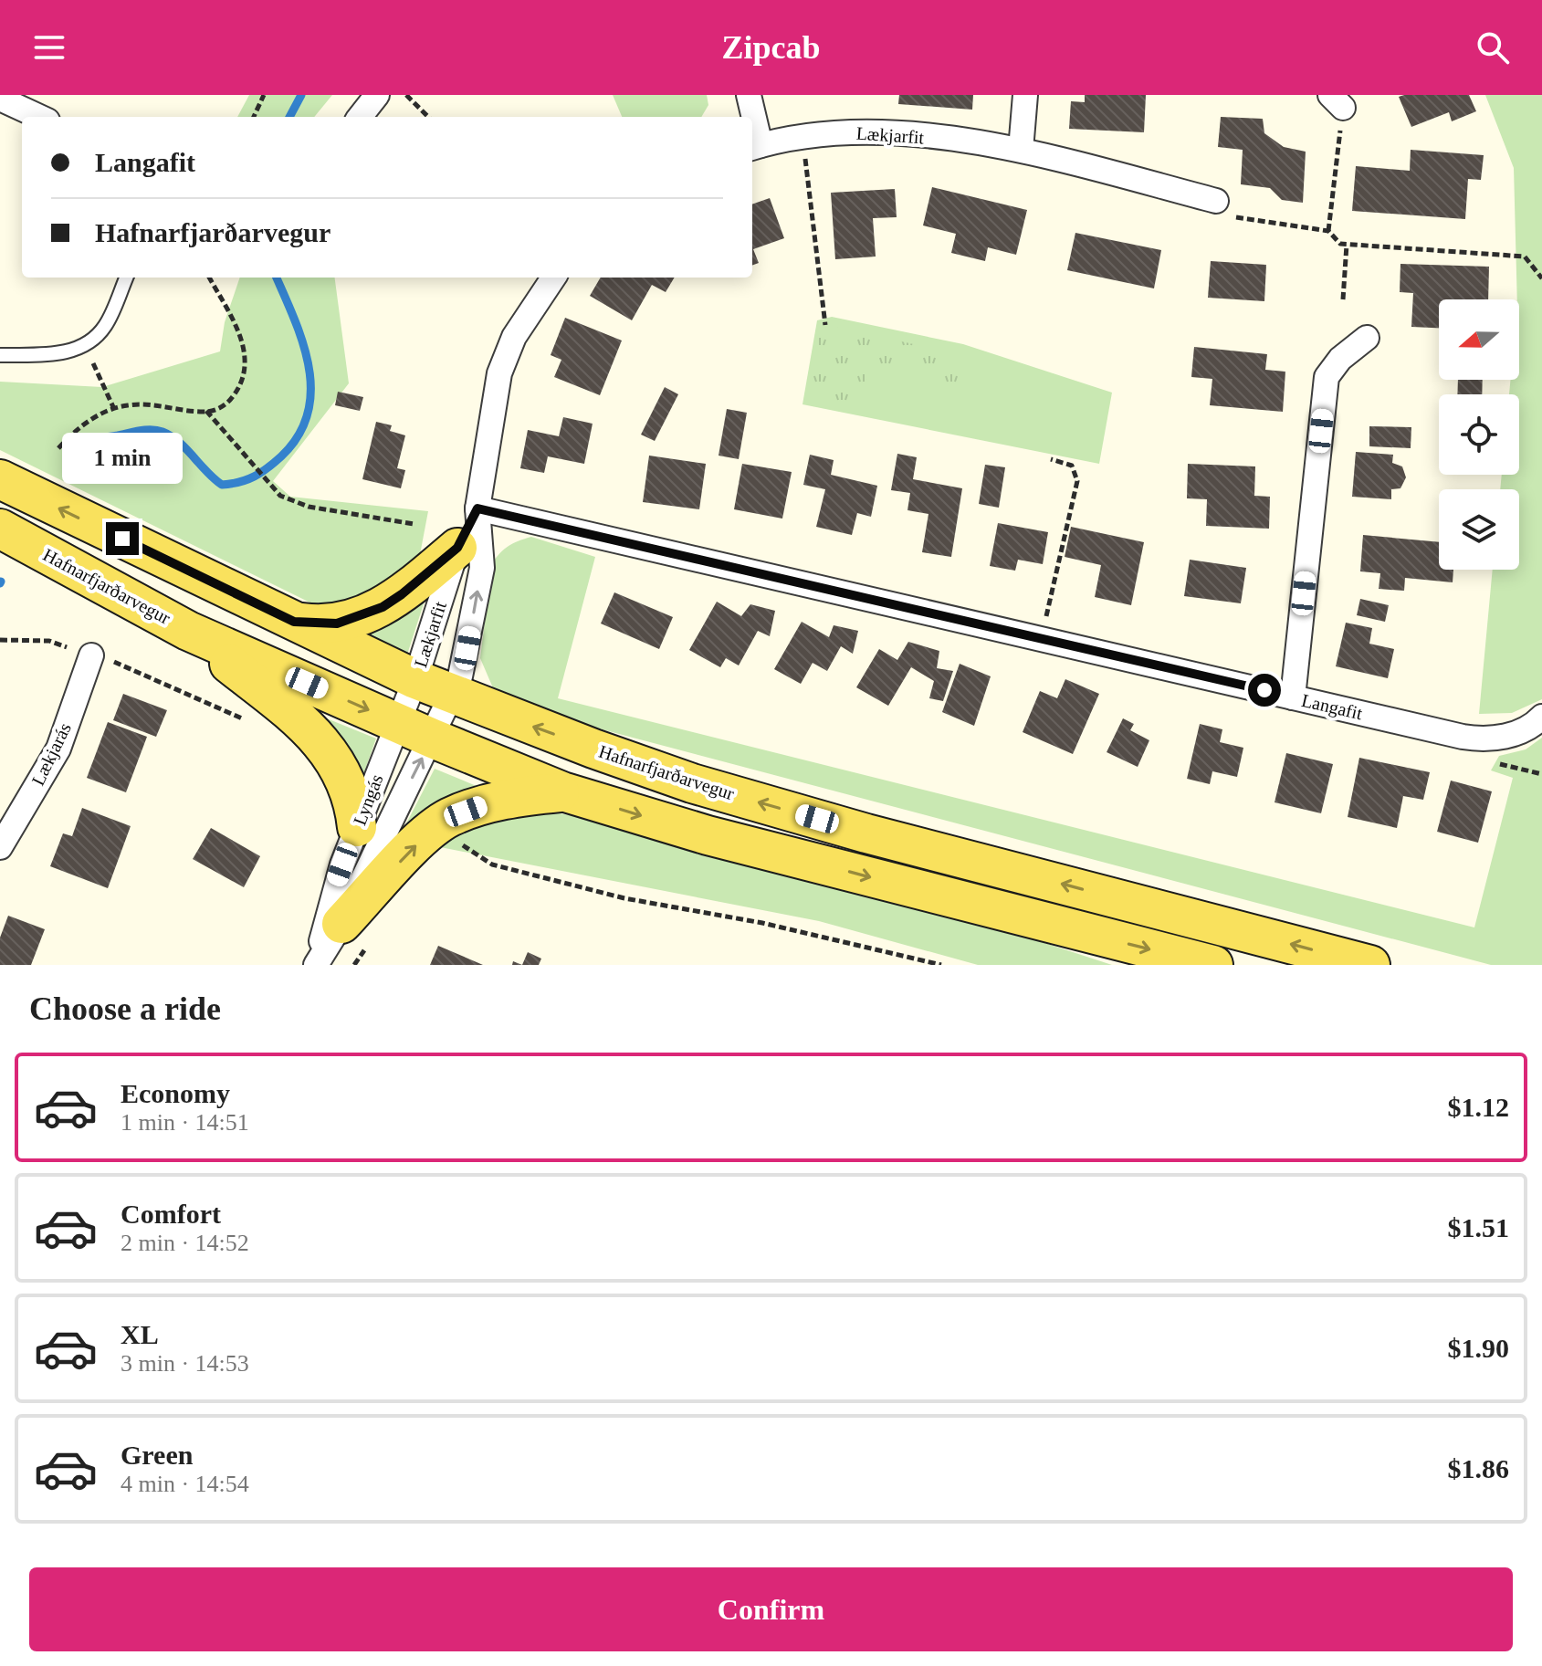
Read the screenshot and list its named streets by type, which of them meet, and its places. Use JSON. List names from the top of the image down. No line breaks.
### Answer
{"streets":{"main road":["Hafnarfjarðarvegur"],"street":["Lækjarfit","Langafit","Lækjarás","Lyngás"]},"crossings":[["Lækjarfit","Hafnarfjarðarvegur"],["Lækjarfit","Langafit"],["Lækjarfit","Lyngás"],["Hafnarfjarðarvegur","Lyngás"]],"north":"left","page":{"header":"Zipcab","banner":["Langafit","Hafnarfjarðarvegur"],"bubble":"1 min","heading":"Choose a ride","list":[{"name":"Economy","note":"1 min · 14:51","value":"$1.12"},{"name":"Comfort","note":"2 min · 14:52","value":"$1.51"},{"name":"XL","note":"3 min · 14:53","value":"$1.90"},{"name":"Green","note":"4 min · 14:54","value":"$1.86"}],"buttons":"Confirm"}}
